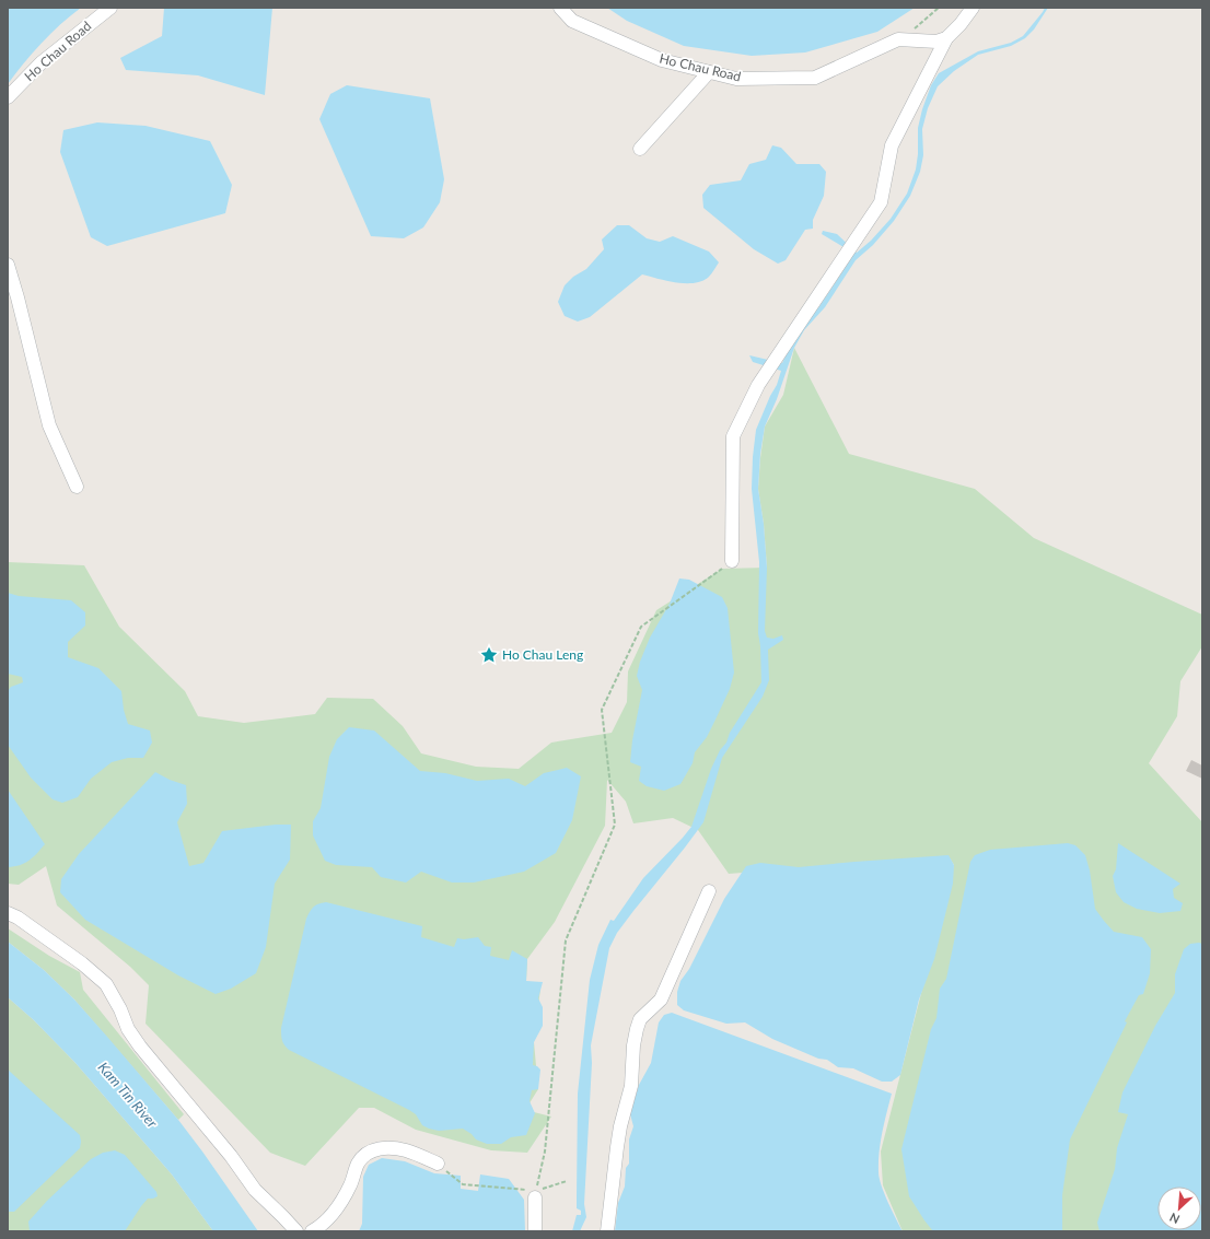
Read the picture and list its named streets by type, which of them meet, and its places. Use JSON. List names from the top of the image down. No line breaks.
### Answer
{"streets":{"street":["Ho Chau Road"]},"water":["Kam Tin River"],"places":{"place":["Ho Chau Leng"]},"north":"bottom left"}
